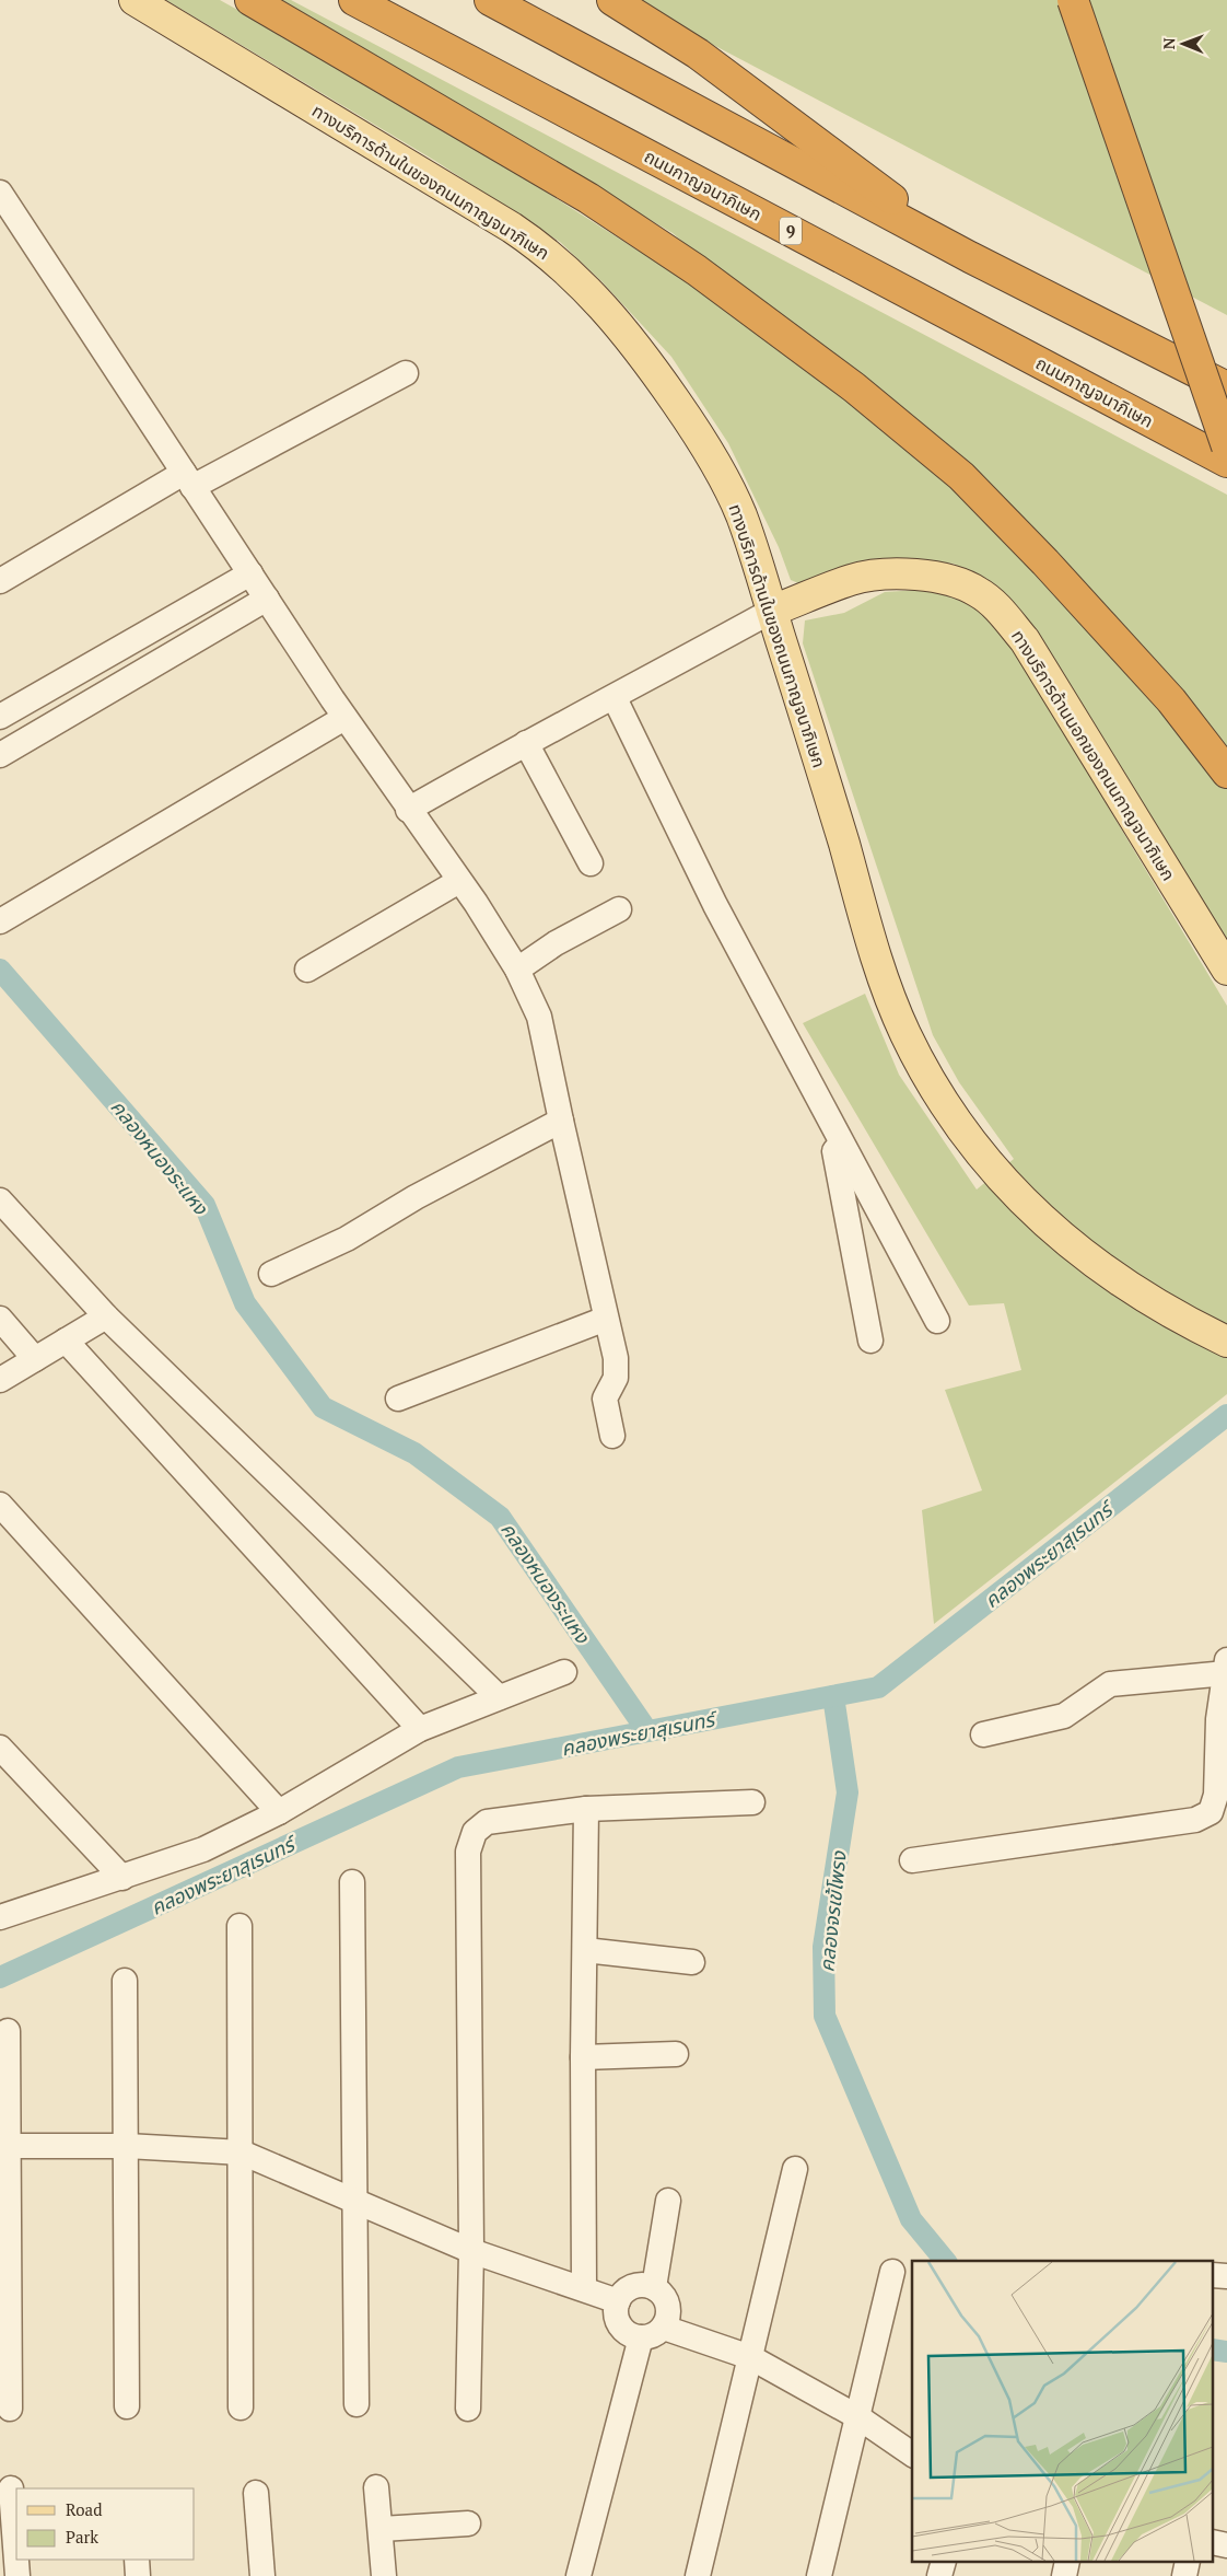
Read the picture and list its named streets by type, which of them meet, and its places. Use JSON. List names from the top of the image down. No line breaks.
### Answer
{"streets":{"highway":["ถนนกาญจนาภิเษก","9"],"main road":["ทางบริการด้านในของถนนกาญจนาภิเษก","ทางบริการด้านนอกของถนนกาญจนาภิเษก"]},"crossings":[["ทางบริการด้านในของถนนกาญจนาภิเษก","ทางบริการด้านนอกของถนนกาญจนาภิเษก"]],"water":["คลองหนองระแหง","คลองพระยาสุเรนทร์","คลองจรเข้โพรง"],"legend":["Road","Park"],"north":"left"}
